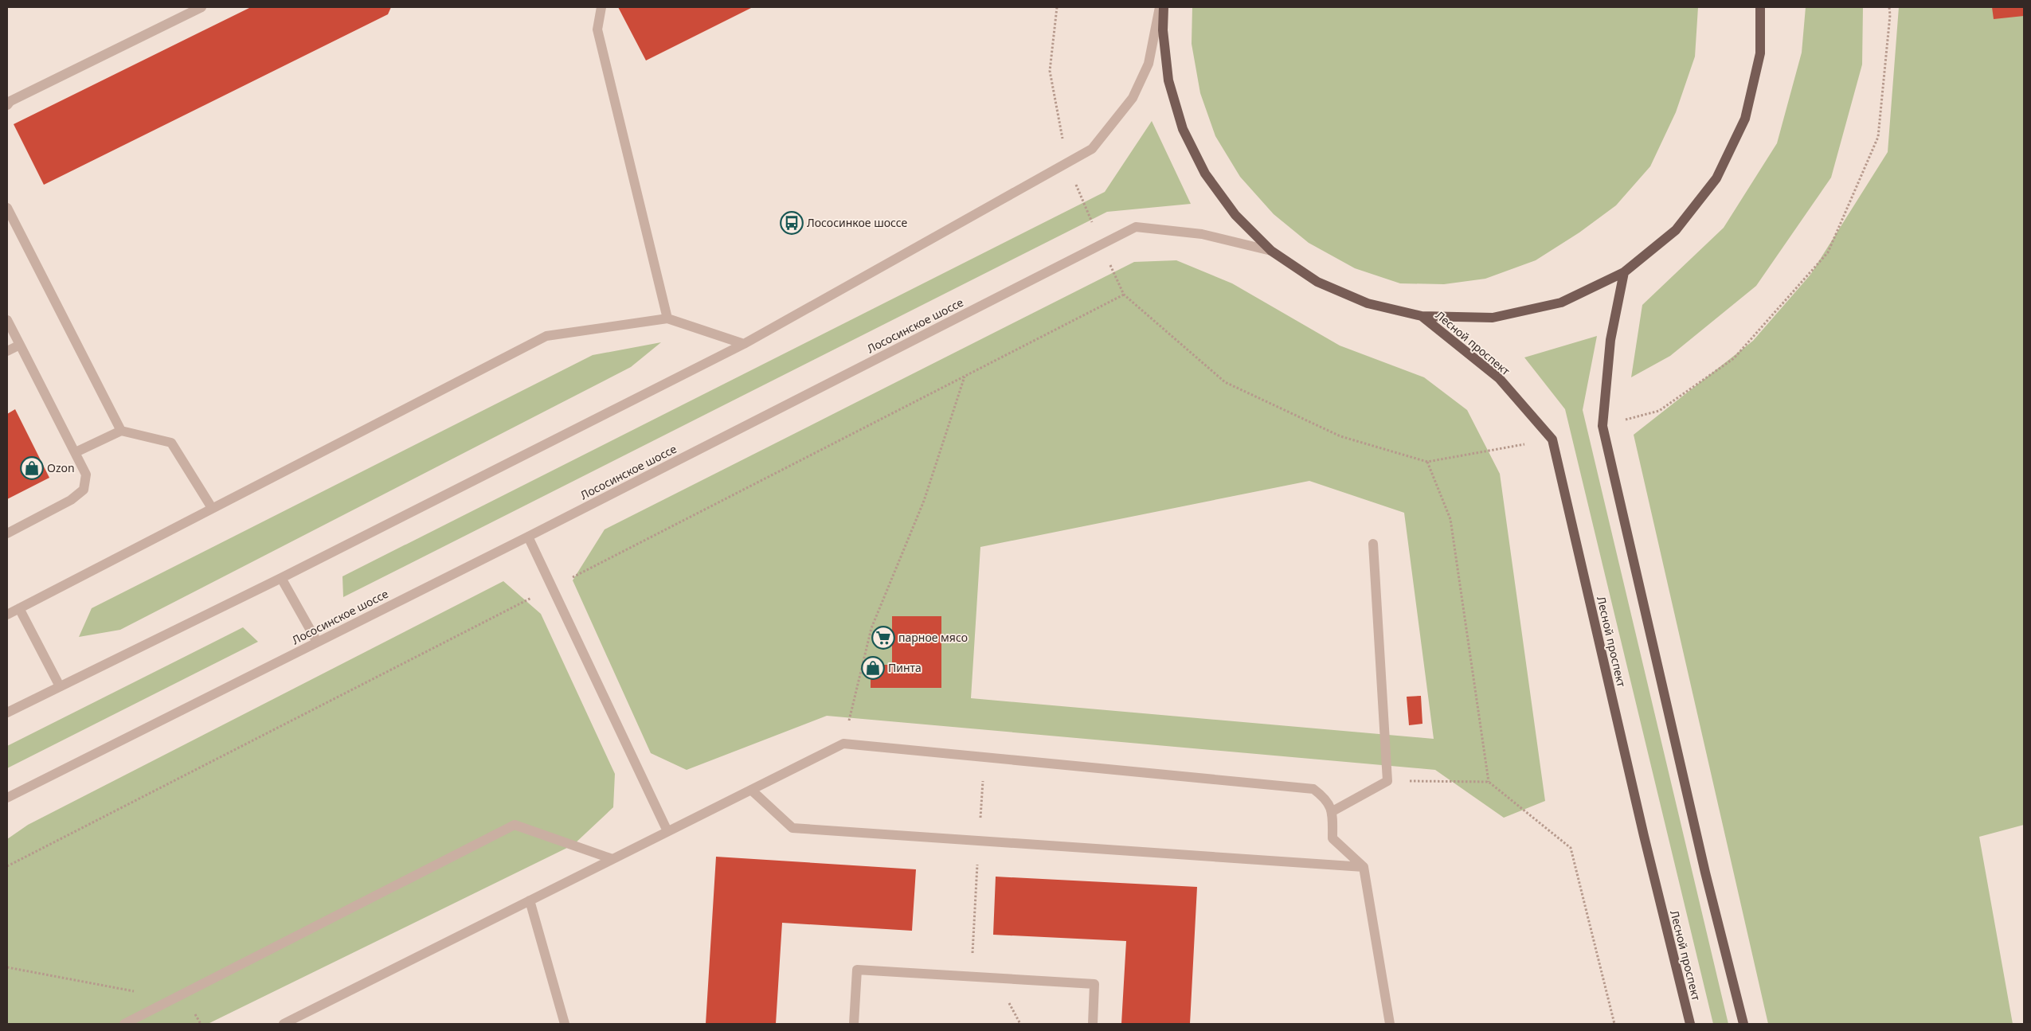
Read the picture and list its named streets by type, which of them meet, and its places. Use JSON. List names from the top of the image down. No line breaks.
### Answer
{"streets":{"main road":["Лесной проспект"],"street":["Лососинское шоссе"]},"places":{"bus stop":["Лососинкое шоссе"],"shop":["Ozon","Пинта"],"supermarket":["парное мясо"]}}
